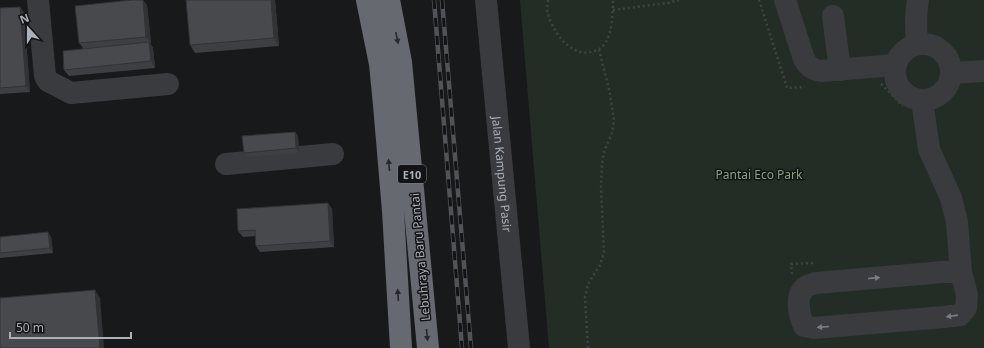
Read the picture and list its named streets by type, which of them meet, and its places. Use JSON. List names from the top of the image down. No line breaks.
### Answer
{"streets":{"highway":["E10","Lebuhraya Baru Pantai"],"street":["Jalan Kampung Pasir"]},"parks":["Pantai Eco Park"],"scale_bar":"50 m","north":"top"}
